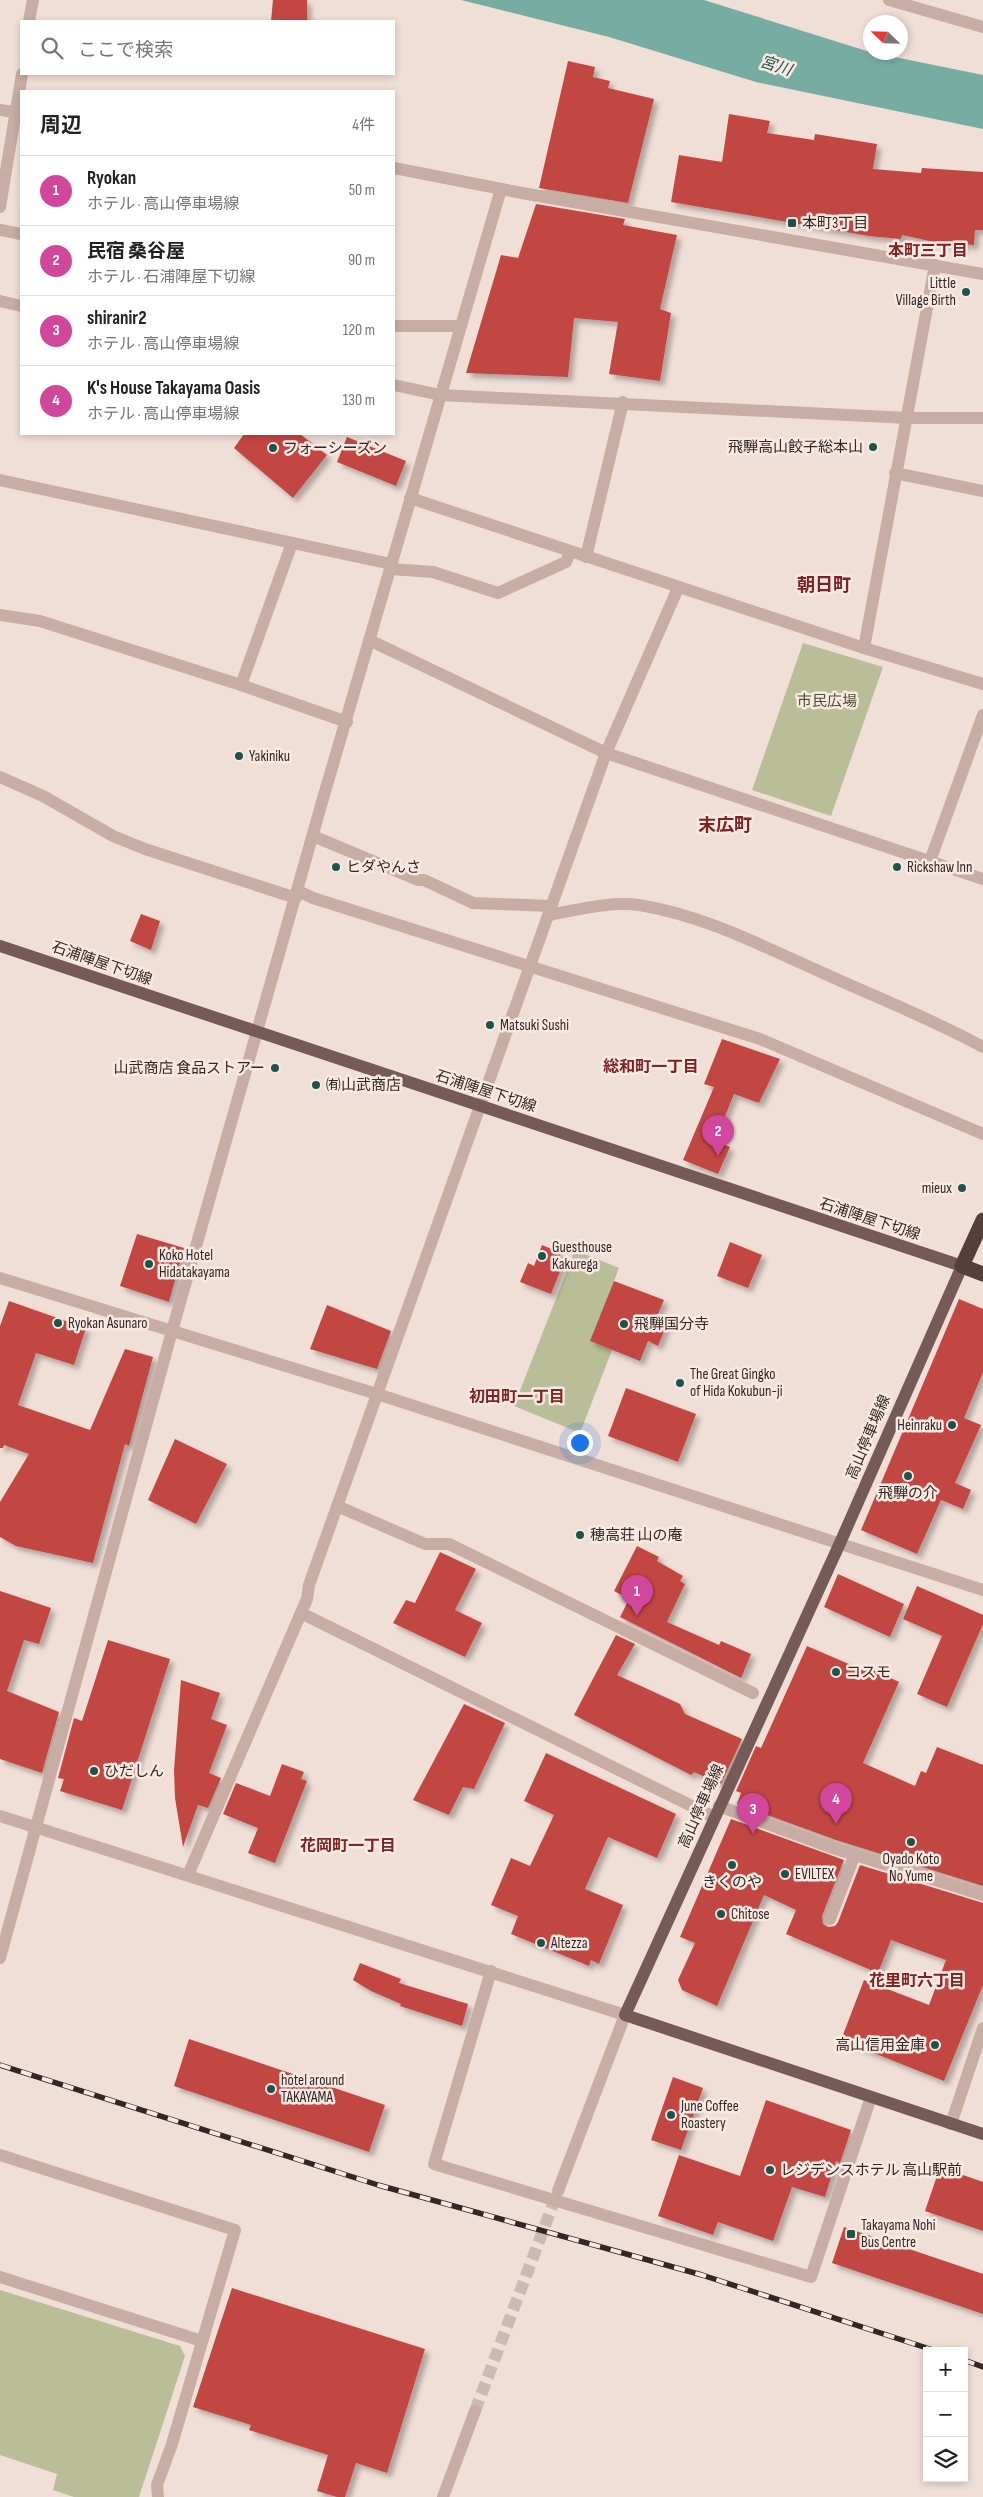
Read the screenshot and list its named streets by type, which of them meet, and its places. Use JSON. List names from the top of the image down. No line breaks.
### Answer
{"streets":{"main road":["石浦陣屋下切線","高山停車場線"]},"crossings":[["石浦陣屋下切線","高山停車場線"]],"districts":["本町三丁目","朝日町","末広町","総和町一丁目","初田町一丁目","花岡町一丁目","花里町六丁目"],"water":["宮川"],"parks":["市民広場"],"places":{"transit":["本町3丁目","Takayama Nohi Bus Centre"],"other":["Little Village Birth","飛騨高山餃子総本山","フォーシーズン","Yakiniku","ヒダやんさ","Rickshaw Inn","Matsuki Sushi","山武商店 食品ストアー","㈲山武商店","mieux","Guesthouse Kakurega","Koko Hotel Hidatakayama","Ryokan Asunaro","飛騨国分寺","The Great Gingko of Hida Kokubun-ji","Heinraku","飛騨の介","穂高荘 山の庵","コスモ","ひだしん","Oyado Koto No Yume","きくのや","EVILTEX","Chitose","Altezza","高山信用金庫","hotel around TAKAYAMA","June Coffee Roastery","レジデンスホテル 高山駅前"]},"north":"top left","page":{"search":"ここで検索","heading":["周辺","4件"],"list":[{"mark":"1","name":"Ryokan","note":"ホテル · 高山停車場線","value":"50 m"},{"mark":"2","name":"民宿 桑谷屋","note":"ホテル · 石浦陣屋下切線","value":"90 m"},{"mark":"3","name":"shiranir2","note":"ホテル · 高山停車場線","value":"120 m"},{"mark":"4","name":"K's House Takayama Oasis","note":"ホテル · 高山停車場線","value":"130 m"}],"pins":["2","1","4","3"],"map_buttons":["+","−"]}}
